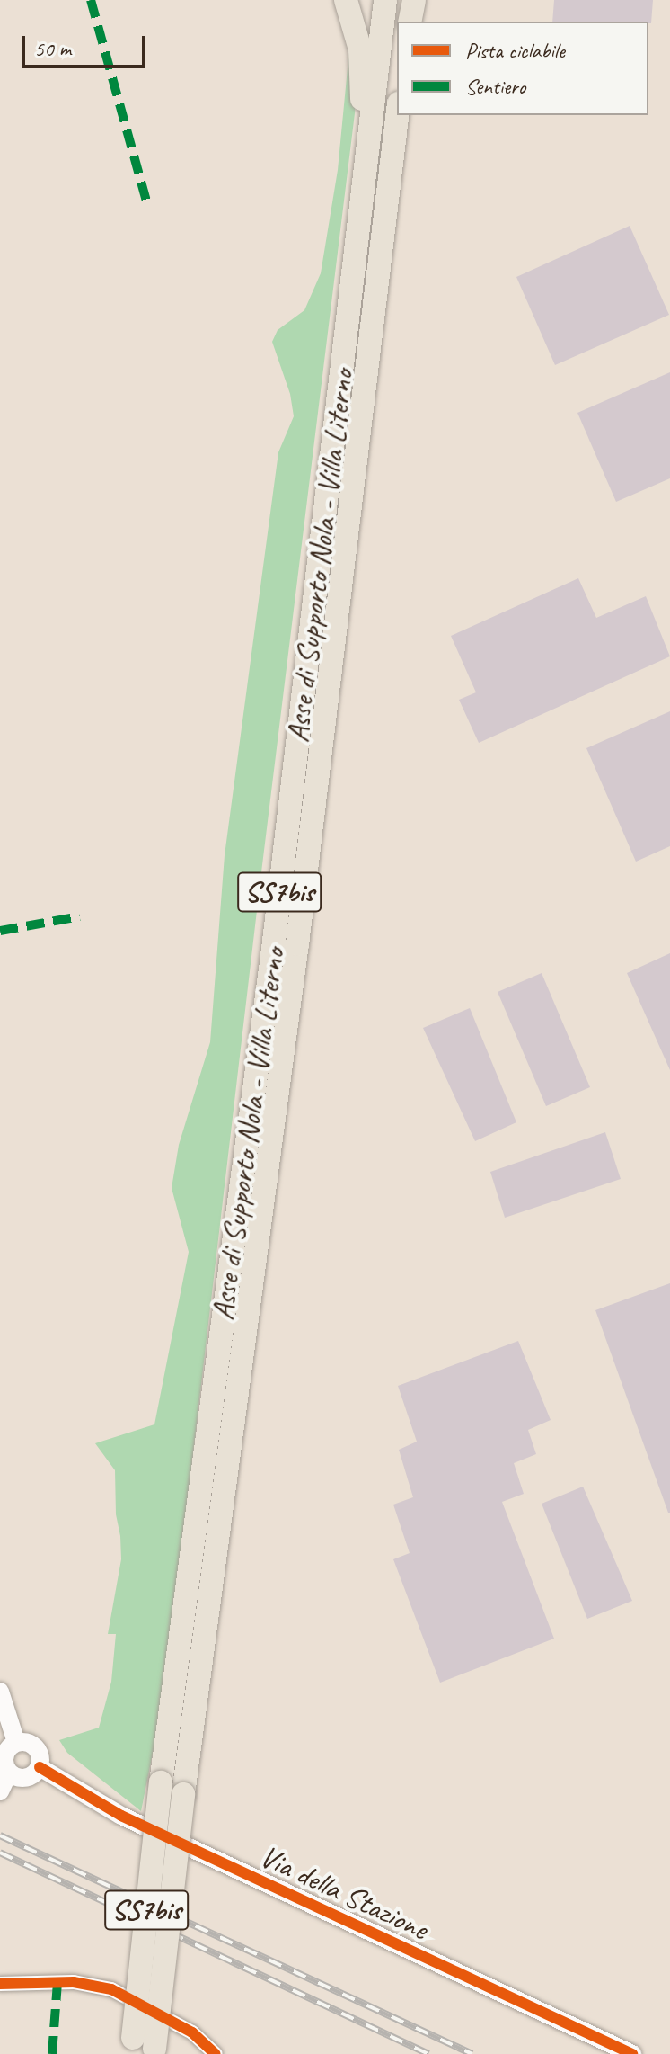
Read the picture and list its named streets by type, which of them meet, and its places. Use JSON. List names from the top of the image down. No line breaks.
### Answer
{"streets":{"highway":["Asse di Supporto Nola - Villa Literno","SS7bis"],"street":["Via della Stazione"]},"legend":["Pista ciclabile","Sentiero"],"scale_bar":"50 m"}
